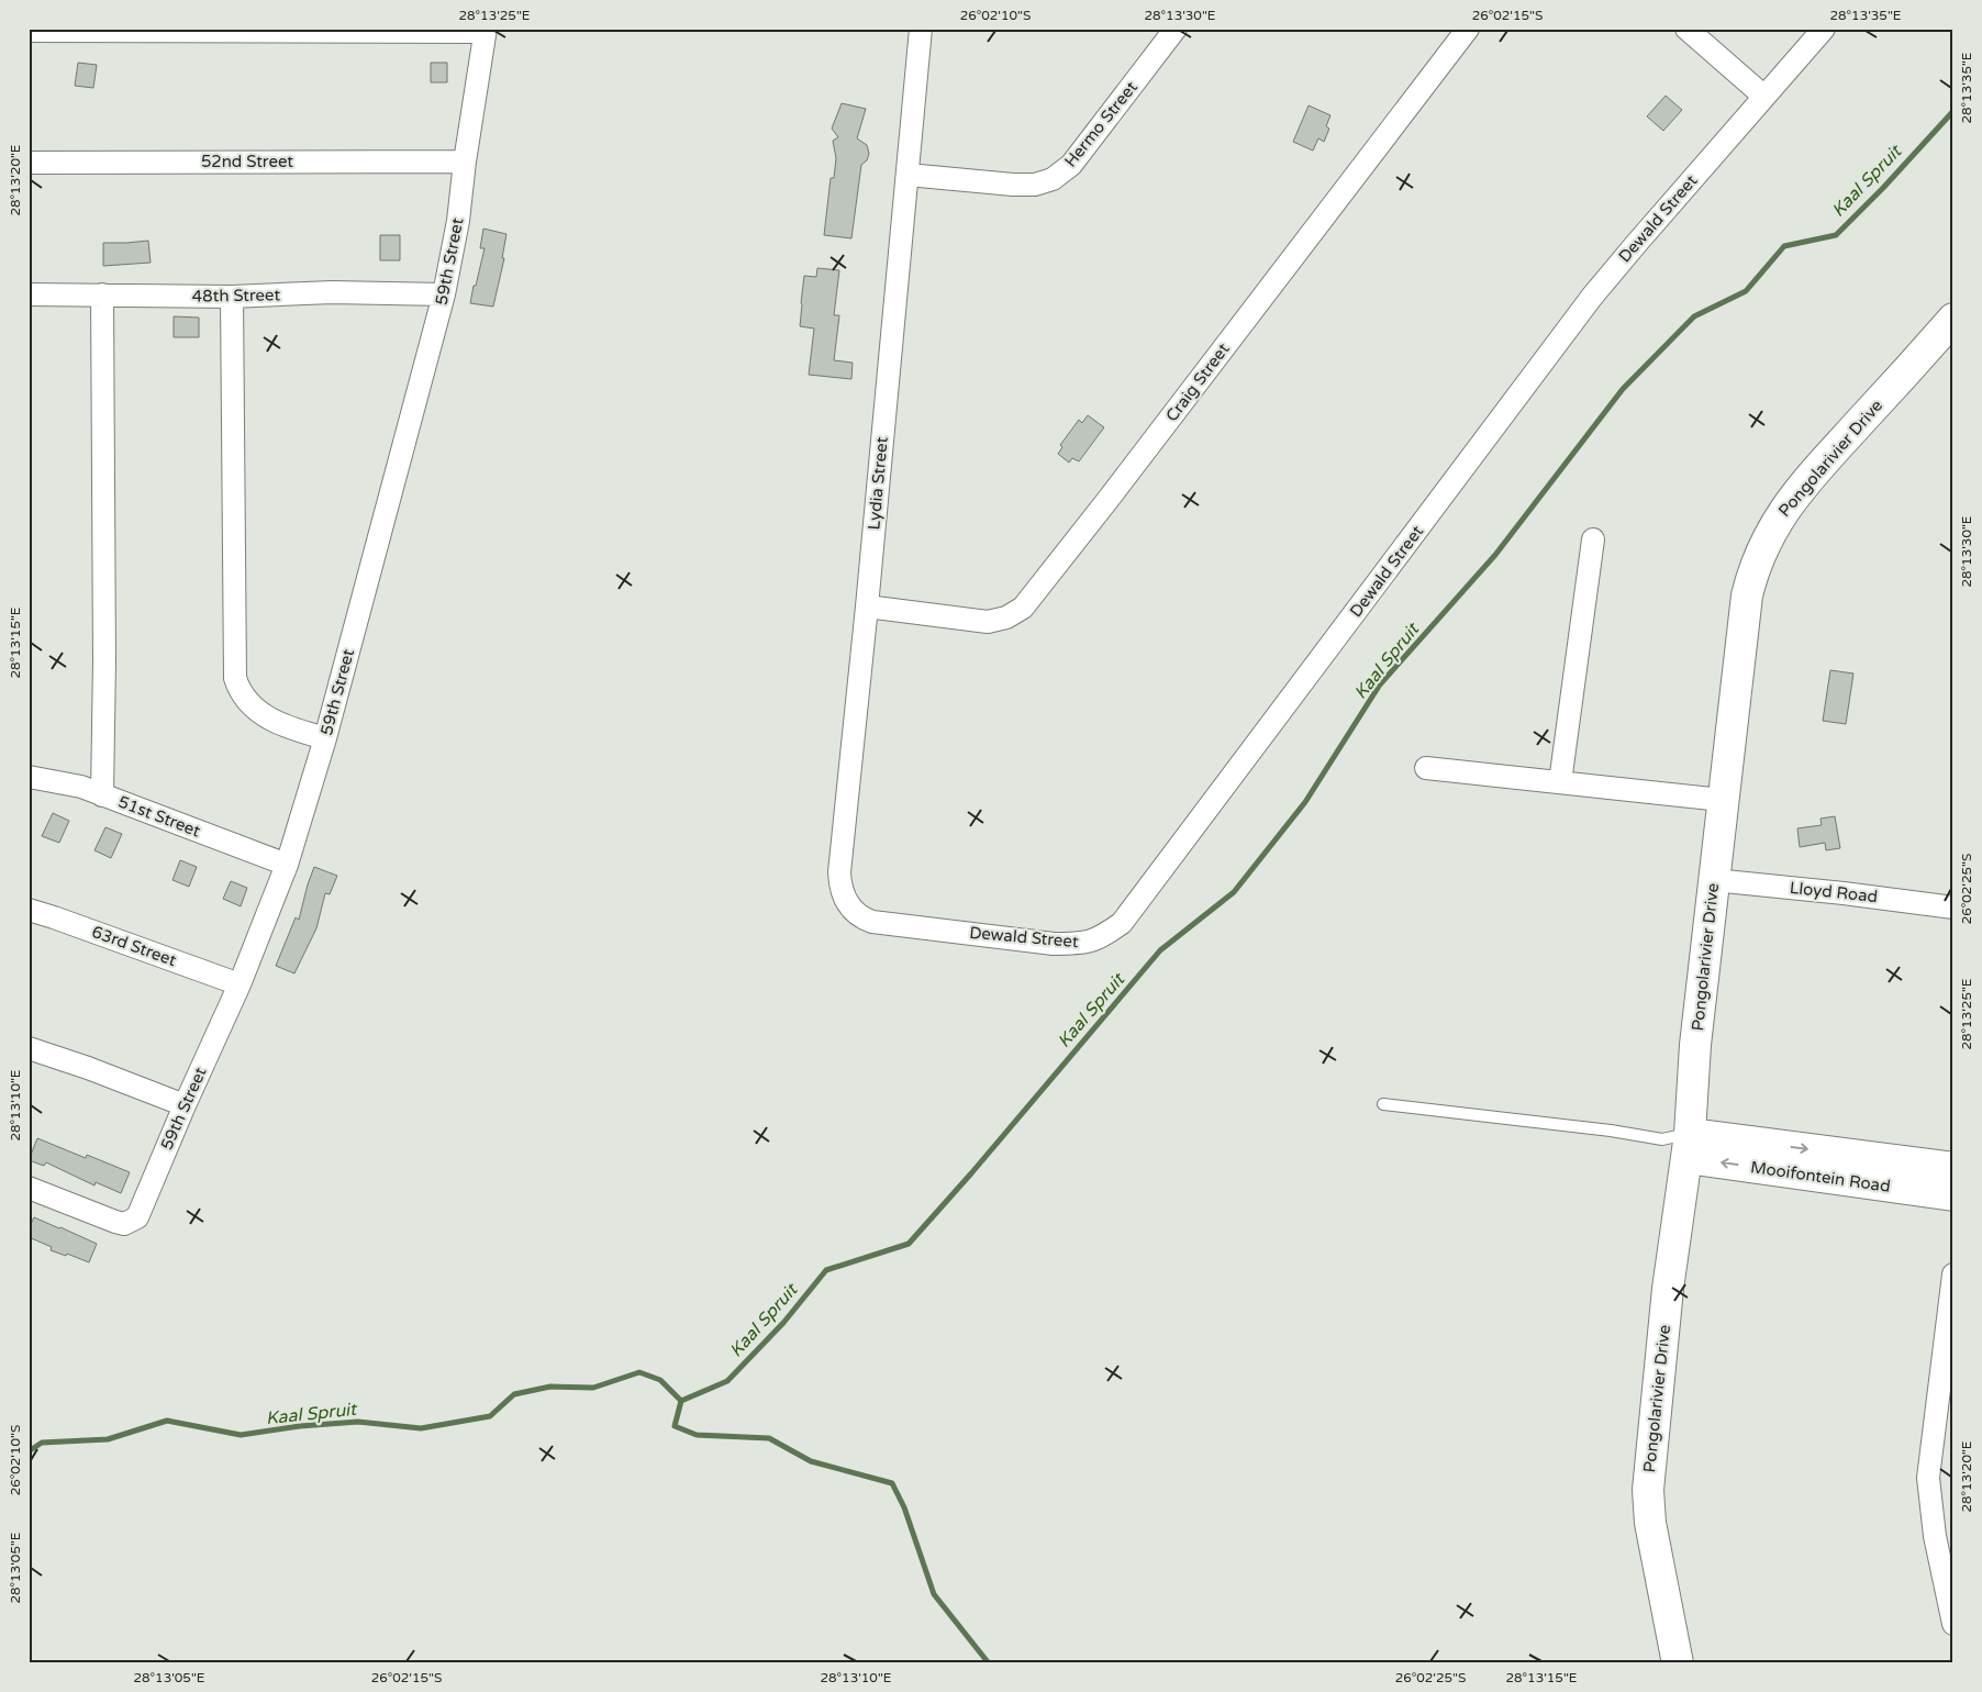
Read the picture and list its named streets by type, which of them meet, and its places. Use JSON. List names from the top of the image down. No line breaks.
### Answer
{"streets":{"street":["Hermo Street","52nd Street","Dewald Street","59th Street","48th Street","Craig Street","Pongolarivier Drive","Lydia Street","51st Street","Lloyd Road","63rd Street","Mooifontein Road"]},"crossings":[["Hermo Street","Lydia Street"],["52nd Street","59th Street"],["Dewald Street","Lydia Street"],["59th Street","48th Street"],["59th Street","51st Street"],["59th Street","63rd Street"],["Craig Street","Lydia Street"],["Pongolarivier Drive","Lloyd Road"],["Pongolarivier Drive","Mooifontein Road"]],"water":["Kaal Spruit"],"coordinates":["28°13'25\"E","26°02'10\"S","28°13'30\"E","26°02'15\"S","28°13'35\"E","28°13'20\"E","28°13'15\"E","26°02'25\"S","28°13'10\"E","28°13'05\"E"]}
